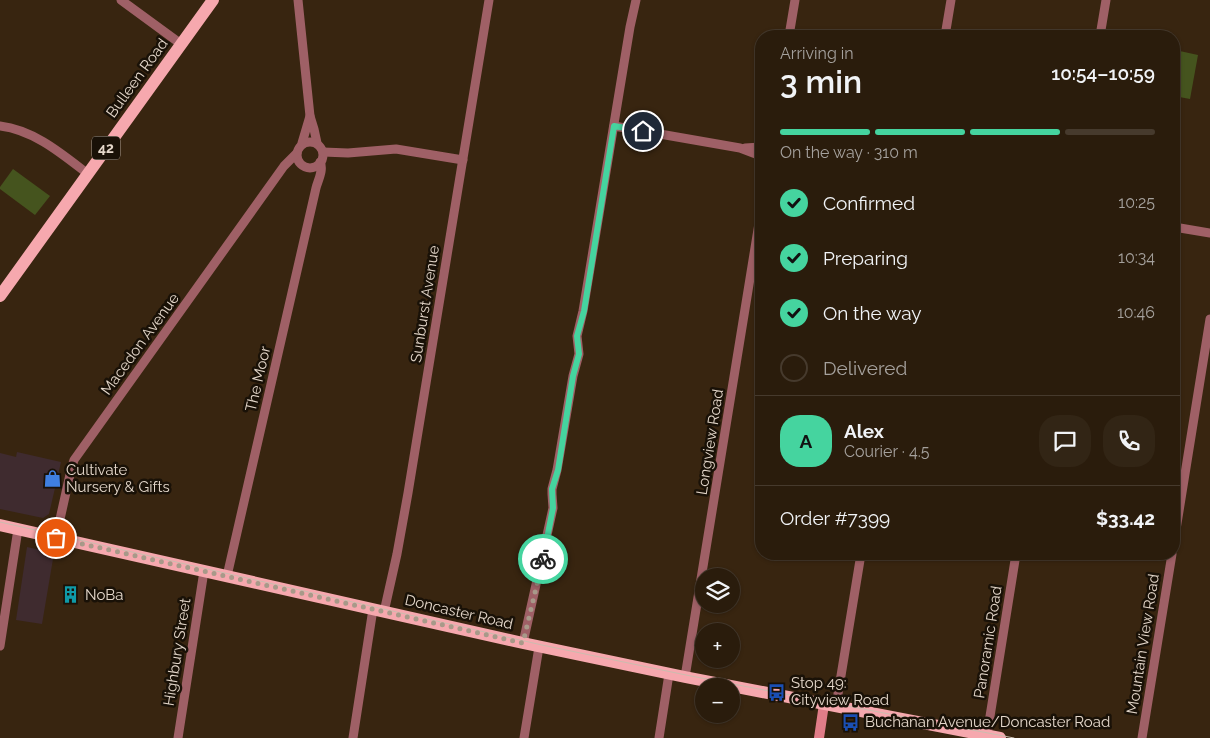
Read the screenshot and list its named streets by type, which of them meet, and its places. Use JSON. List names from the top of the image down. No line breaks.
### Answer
{"streets":{"main road":["Bulleen Road","42","Doncaster Road"],"street":["Sunburst Avenue","Macedon Avenue","The Moor","Longview Road","Panoramic Road","Mountain View Road","Highbury Street"]},"crossings":[["Sunburst Avenue","Doncaster Road"],["Macedon Avenue","The Moor"],["Macedon Avenue","Doncaster Road"],["The Moor","Doncaster Road"],["Longview Road","Doncaster Road"],["Doncaster Road","Panoramic Road"],["Doncaster Road","Highbury Street"]],"places":{"shop":["Cultivate Nursery & Gifts"],"building":["NoBa"],"bus stop":["Stop 49: Cityview Road","Buchanan Avenue/Doncaster Road"]},"page":{"heading":["3 min","Arriving in","10:54–10:59"],"panel":["Alex","Courier · 4.5","Order #7399","$33.42"],"bar":"On the way · 310 m","list":[["Confirmed","10:25"],["Preparing","10:34"],["On the way","10:46"],"Delivered"],"round":"A","map_buttons":["+","−"]}}
